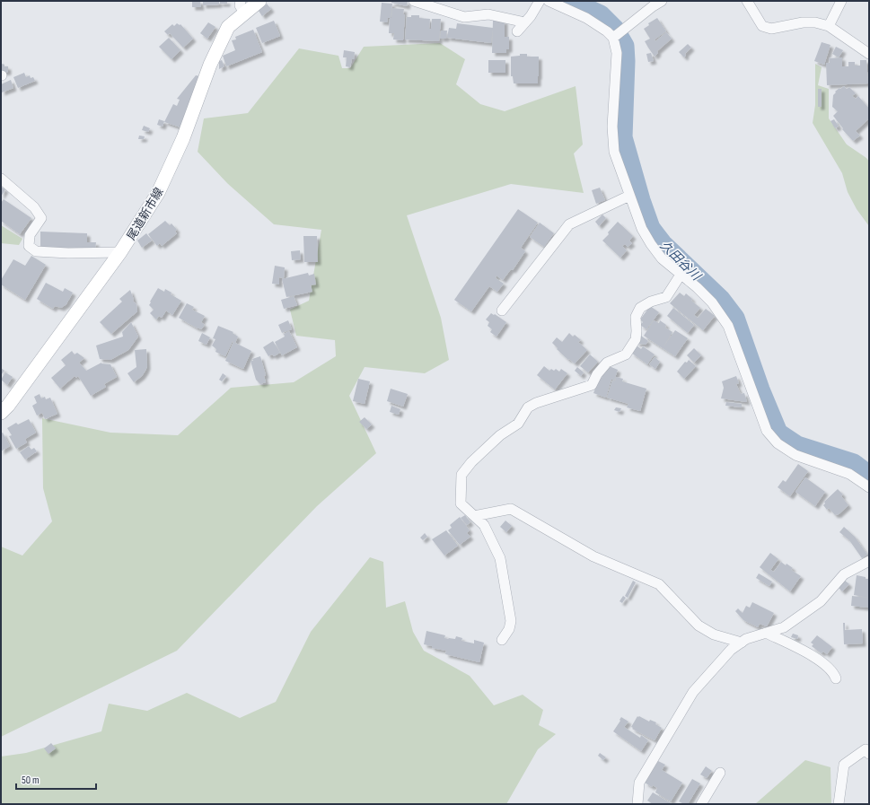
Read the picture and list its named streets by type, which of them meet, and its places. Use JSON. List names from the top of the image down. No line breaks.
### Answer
{"streets":{"main road":["尾道新市線"]},"water":["久田谷川"],"scale_bar":"50 m"}
